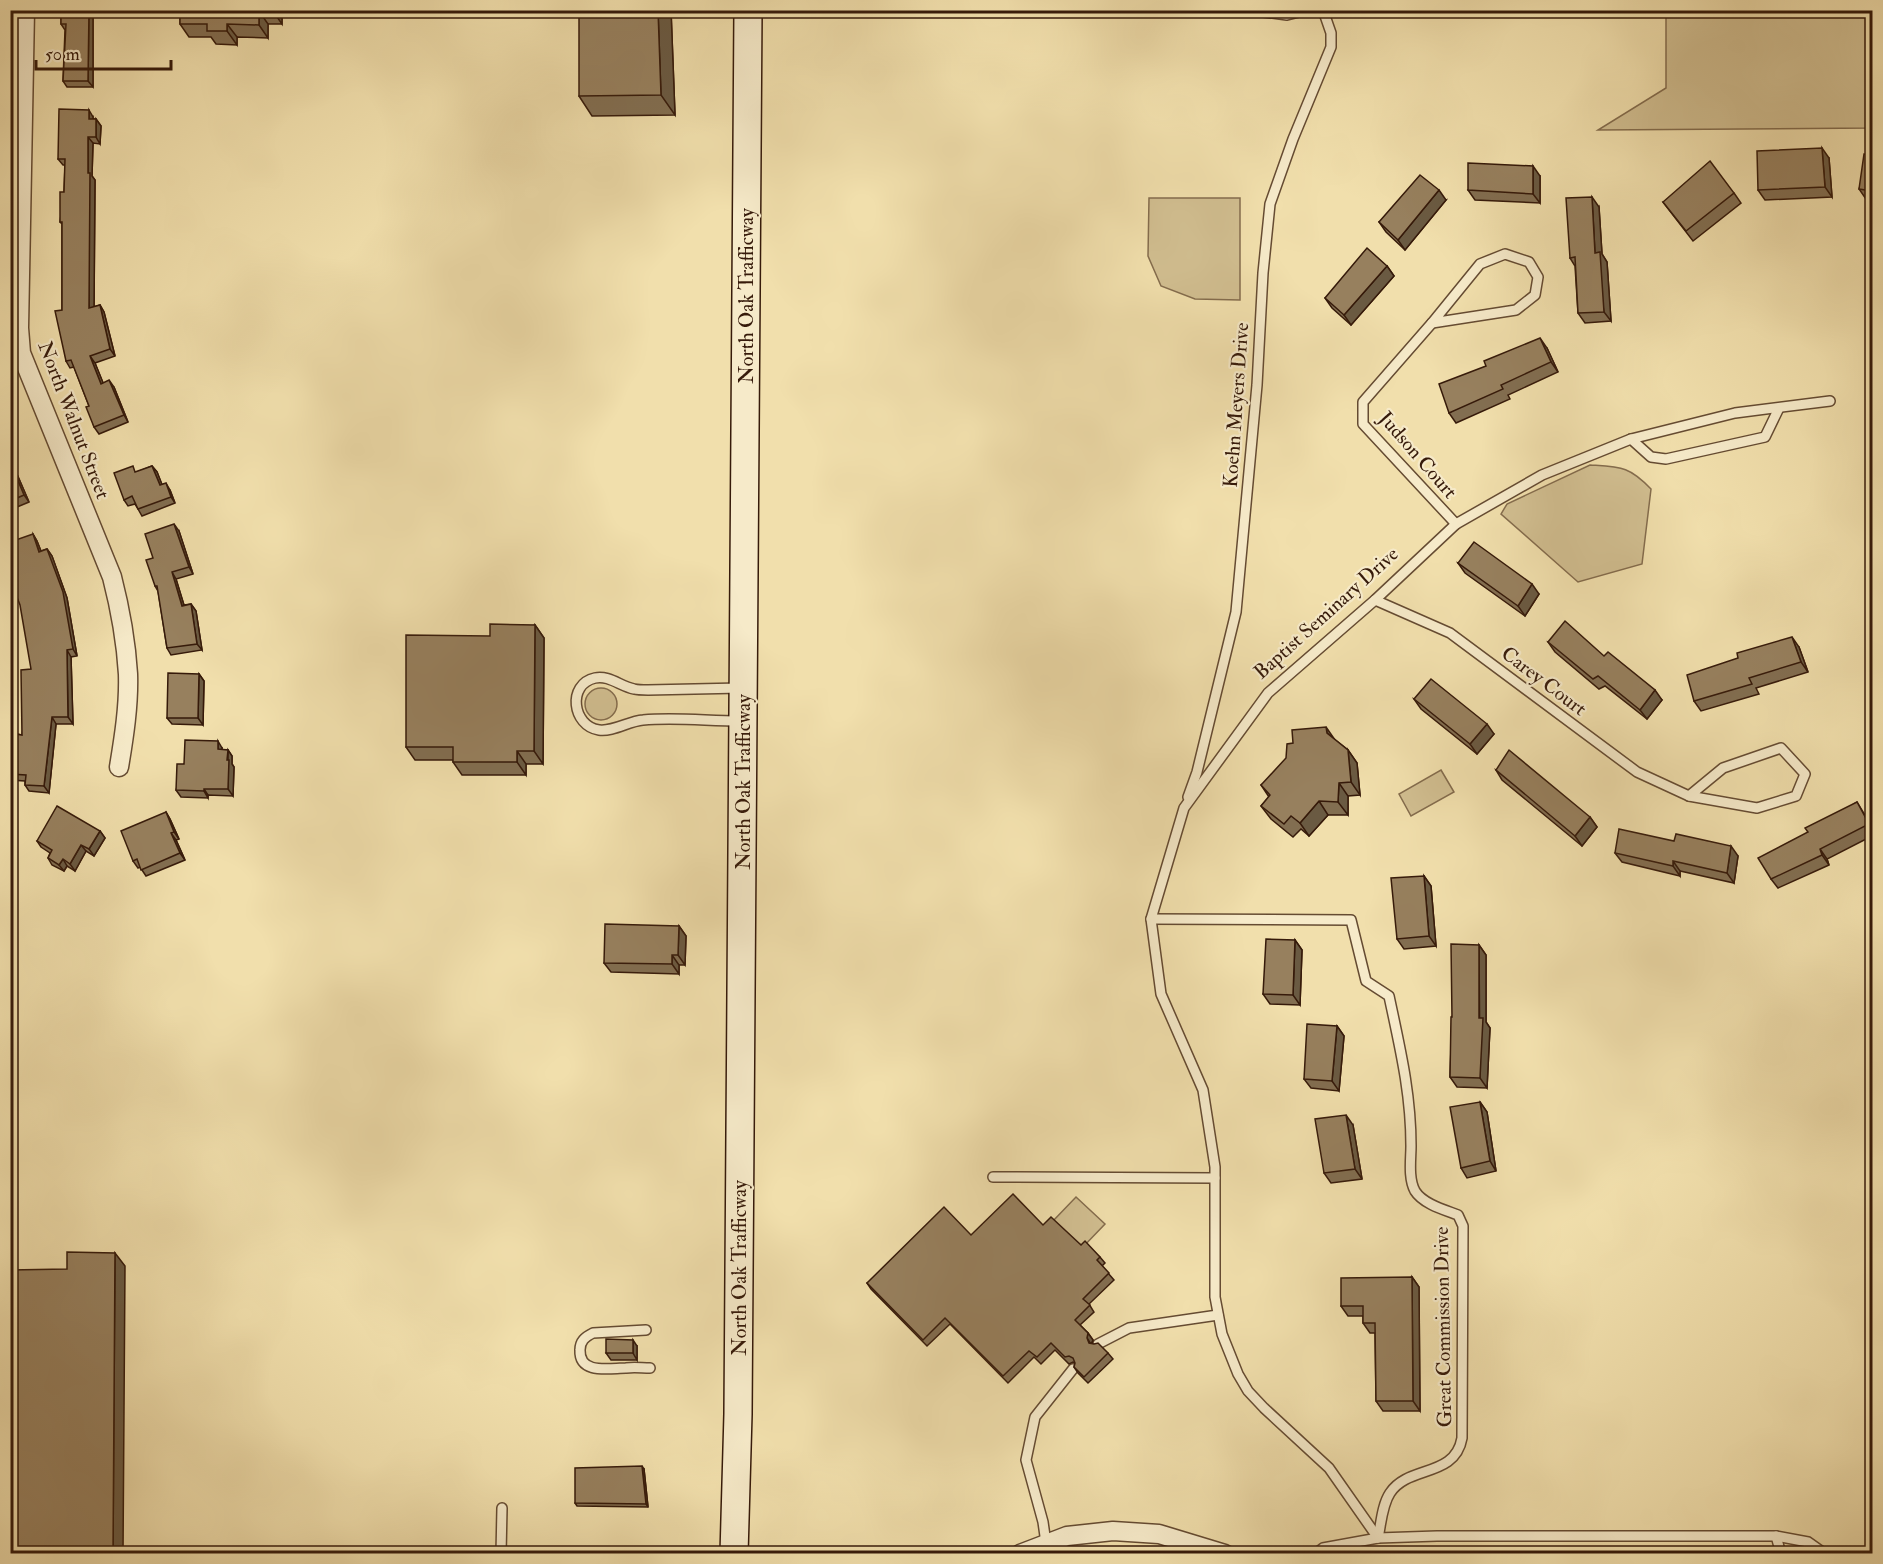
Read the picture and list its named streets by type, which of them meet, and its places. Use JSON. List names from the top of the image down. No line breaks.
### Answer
{"streets":{"main road":["North Oak Trafficway"],"street":["North Walnut Street"],"lane":["Koehn Meyers Drive","Judson Court","Baptist Seminary Drive","Carey Court","Great Commission Drive"]},"crossings":[["Koehn Meyers Drive","Baptist Seminary Drive"],["Judson Court","Baptist Seminary Drive"],["Baptist Seminary Drive","Carey Court"],["Baptist Seminary Drive","Great Commission Drive"]],"scale_bar":"50 m"}
